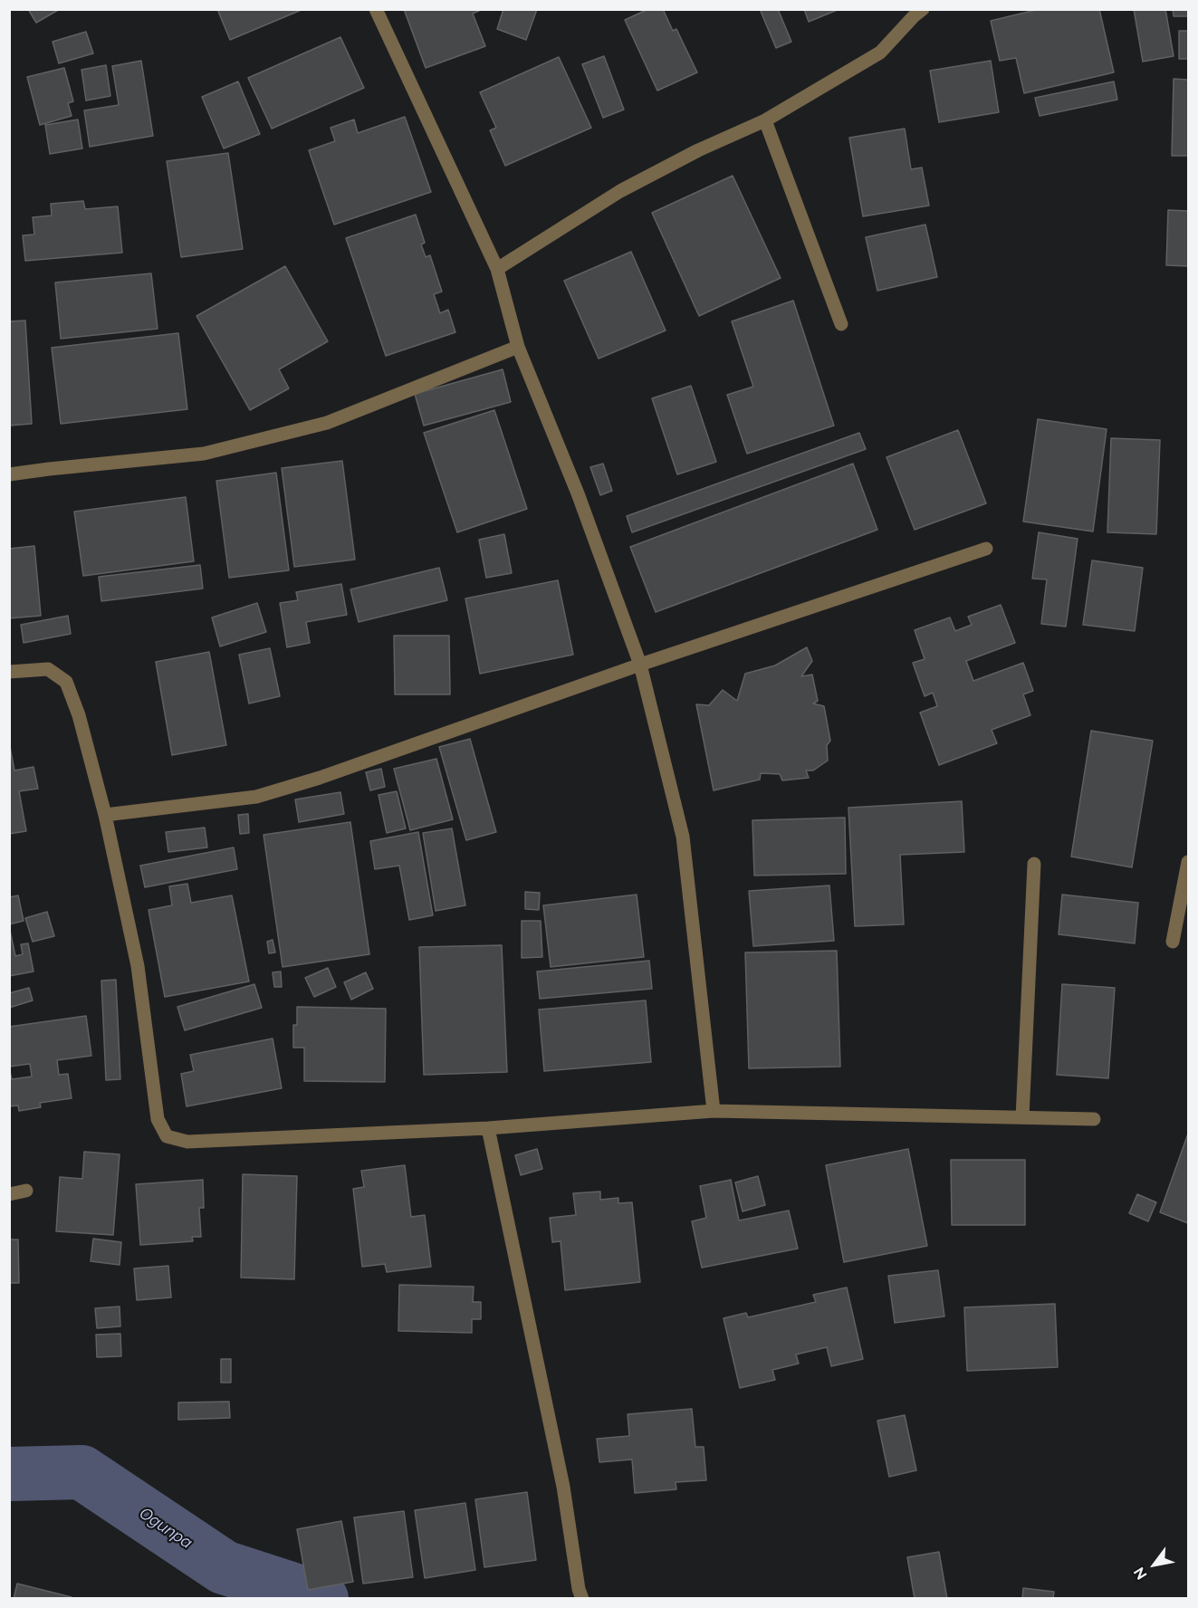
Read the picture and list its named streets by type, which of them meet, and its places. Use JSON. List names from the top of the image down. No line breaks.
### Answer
{"water":["Ogunpa"],"north":"bottom left"}
